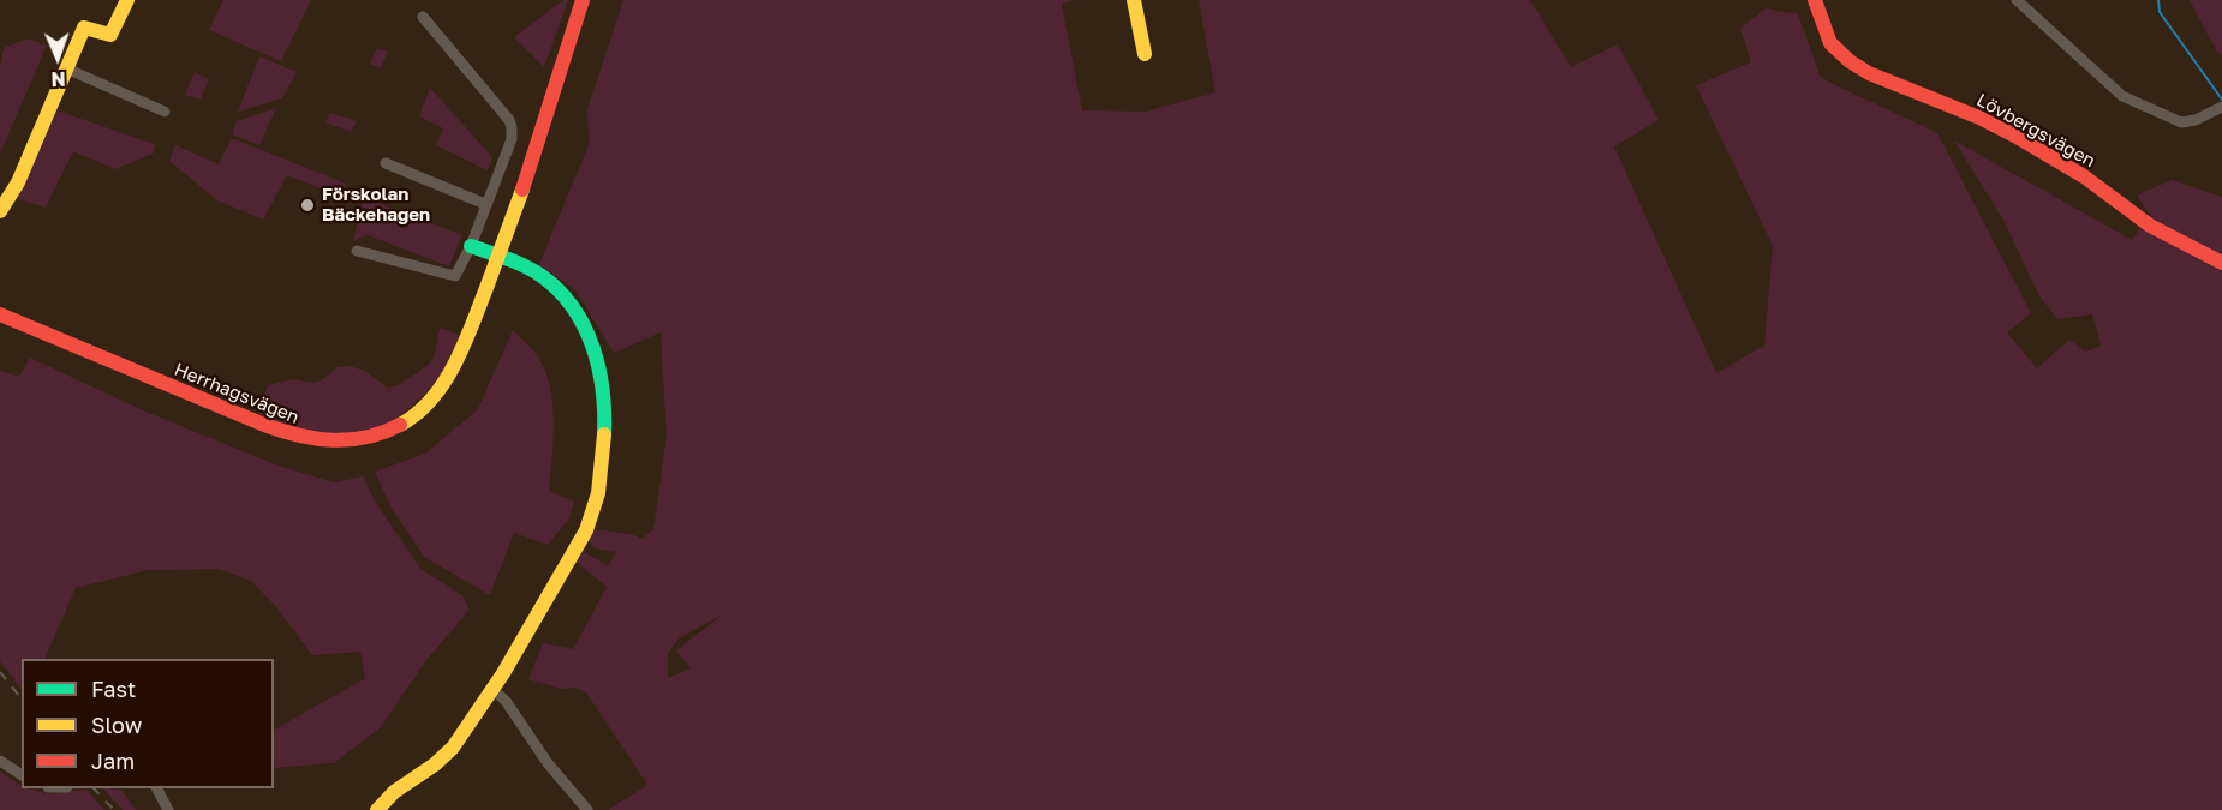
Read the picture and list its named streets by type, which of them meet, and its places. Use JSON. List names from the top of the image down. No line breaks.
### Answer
{"streets":{"street":["Lövbergsvägen","Herrhagsvägen"]},"places":["Förskolan Bäckehagen"],"legend":["Fast","Slow","Jam"],"north":"bottom"}
